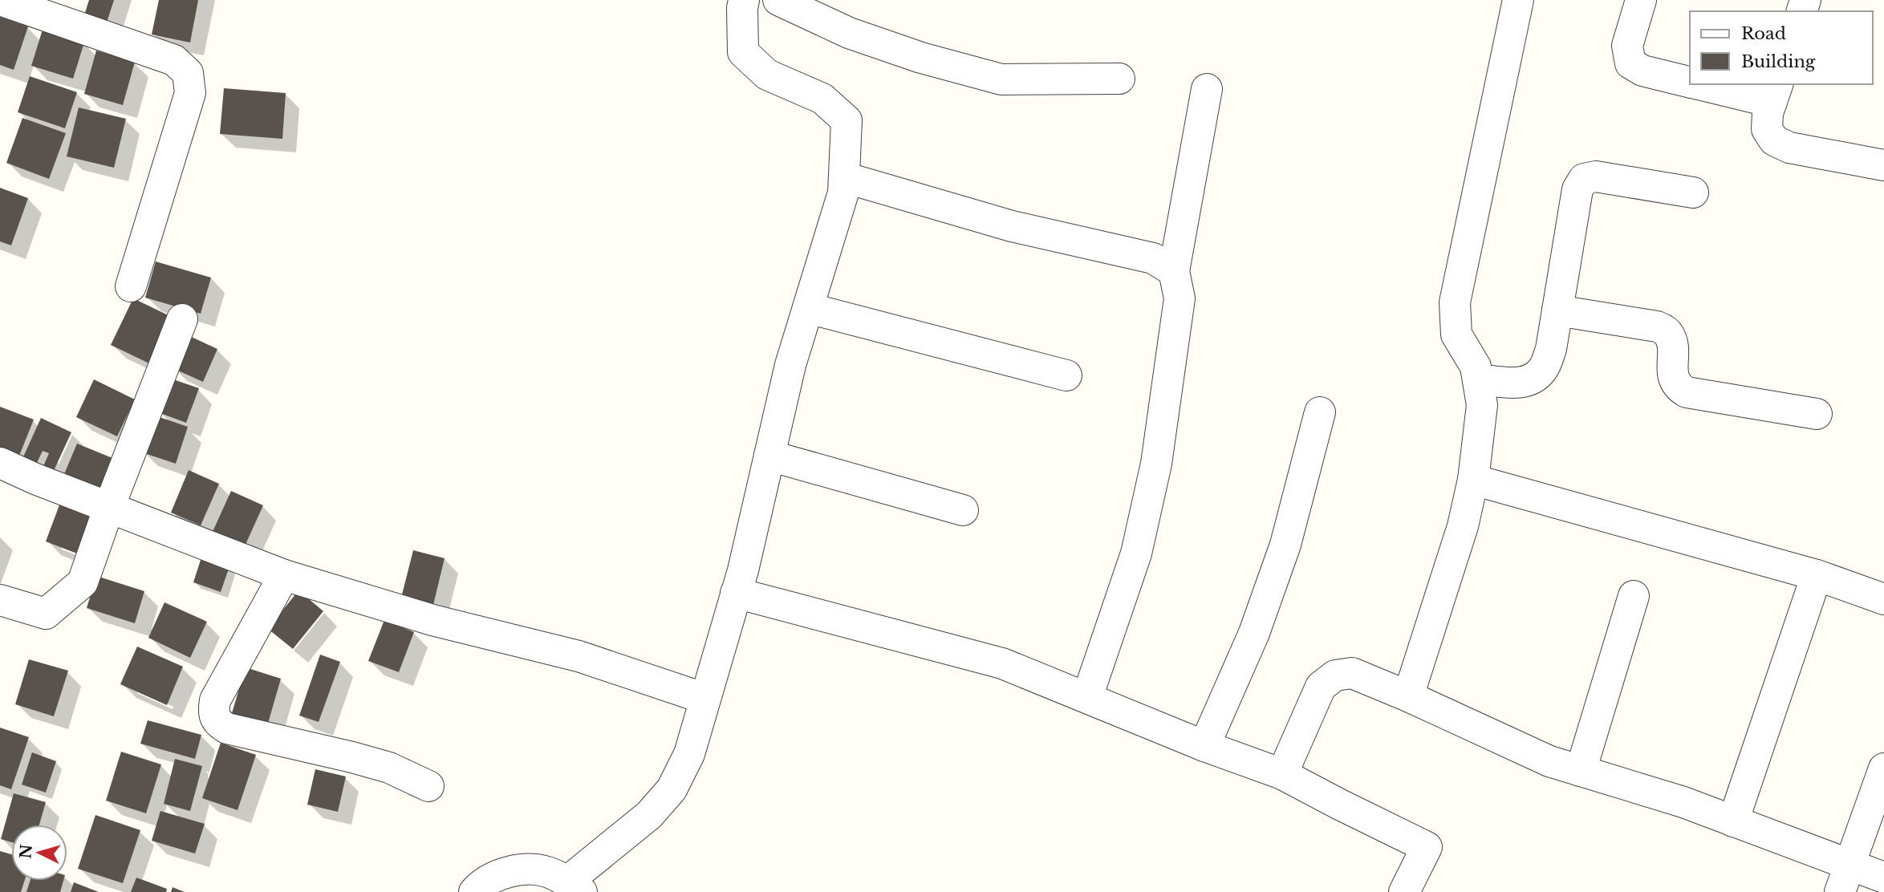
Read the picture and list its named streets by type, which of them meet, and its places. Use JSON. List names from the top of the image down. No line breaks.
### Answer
{"legend":["Road","Building"],"north":"left"}
